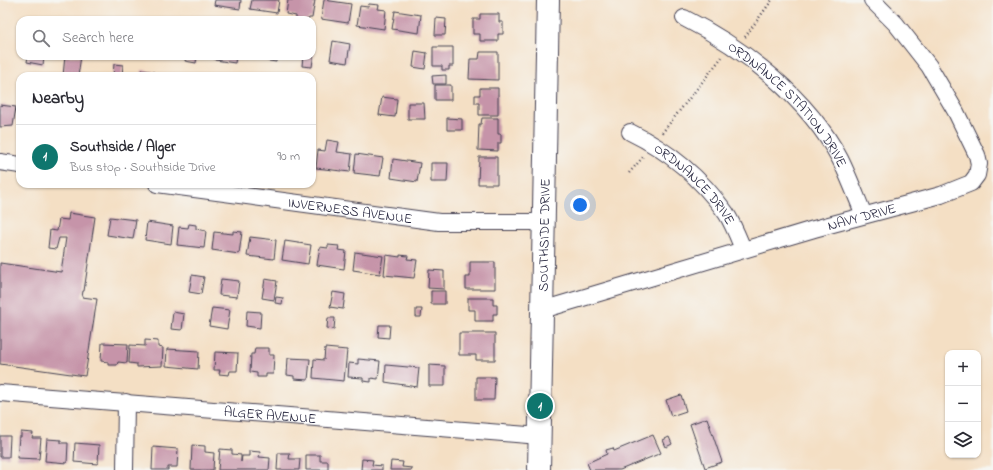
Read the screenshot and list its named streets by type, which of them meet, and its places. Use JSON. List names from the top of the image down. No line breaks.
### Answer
{"streets":{"main road":["SOUTHSIDE DRIVE"],"street":["ORDNANCE STATION DRIVE","ORDNANCE DRIVE","INVERNESS AVENUE","NAVY DRIVE","ALGER AVENUE"]},"crossings":[["ORDNANCE STATION DRIVE","NAVY DRIVE"],["ORDNANCE DRIVE","NAVY DRIVE"],["INVERNESS AVENUE","SOUTHSIDE DRIVE"],["NAVY DRIVE","SOUTHSIDE DRIVE"],["SOUTHSIDE DRIVE","ALGER AVENUE"]],"page":{"search":"Search here","heading":"Nearby","list":[{"mark":"1","name":"Southside / Alger","note":"Bus stop · Southside Drive","value":"90 m"}],"map_buttons":["+","−"],"pins":"1"}}
